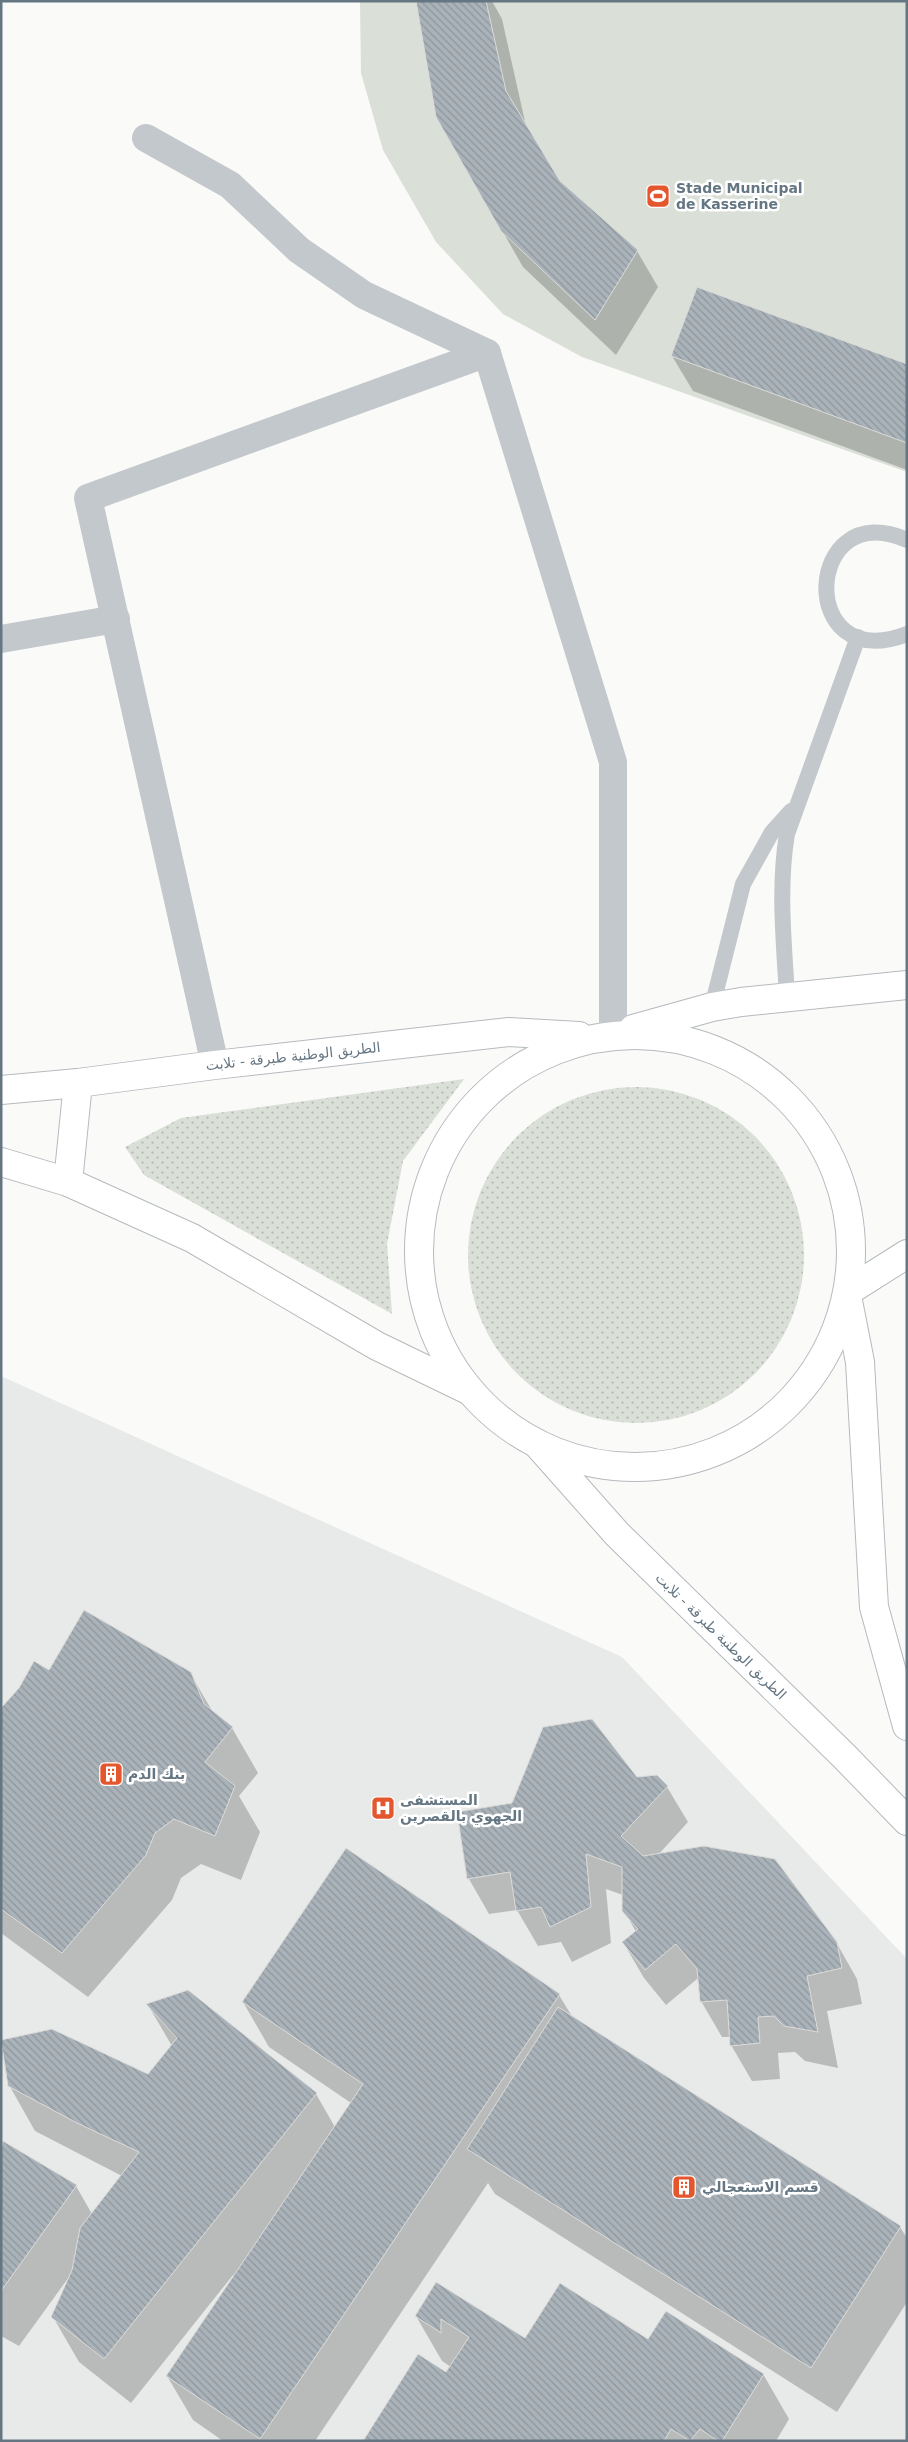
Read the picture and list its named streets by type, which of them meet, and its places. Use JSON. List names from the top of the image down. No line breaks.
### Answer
{"streets":{"main road":["الطريق الوطنية طبرقة - تلابت"]},"places":{"sports":["Stade Municipal de Kasserine"],"building":["بنك الدم","قسم الاستعجالي"],"hospital":["المستشفى الجهوي بالقصرين"]}}
